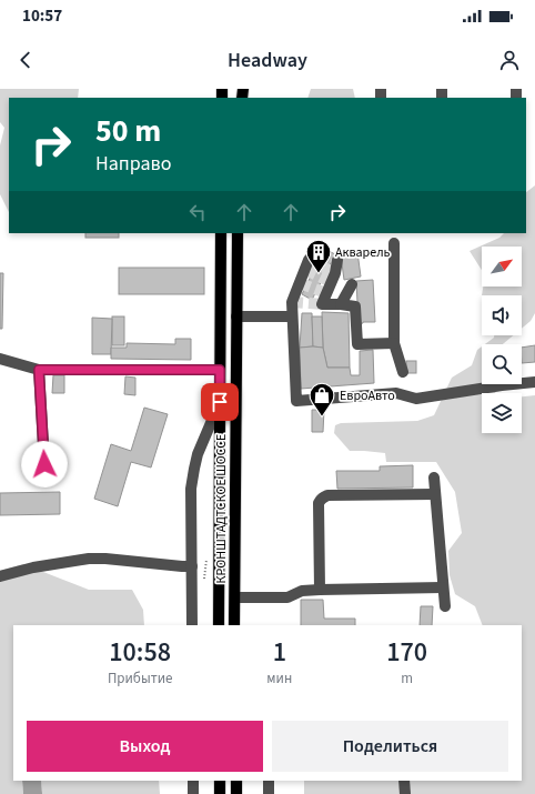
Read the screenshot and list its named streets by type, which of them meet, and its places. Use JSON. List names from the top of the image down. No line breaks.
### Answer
{"streets":{"main road":["КРОНШТАДТСКОЕ ШОССЕ"]},"places":{"building":["Акварель"],"shop":["ЕвроАвто"]},"north":"top right","page":{"status":"10:57","header":"Headway","turn":["50 m","Направо"],"eta":["10:58","Прибытие","1","мин","170","m"],"buttons":["Выход","Поделиться"]}}
